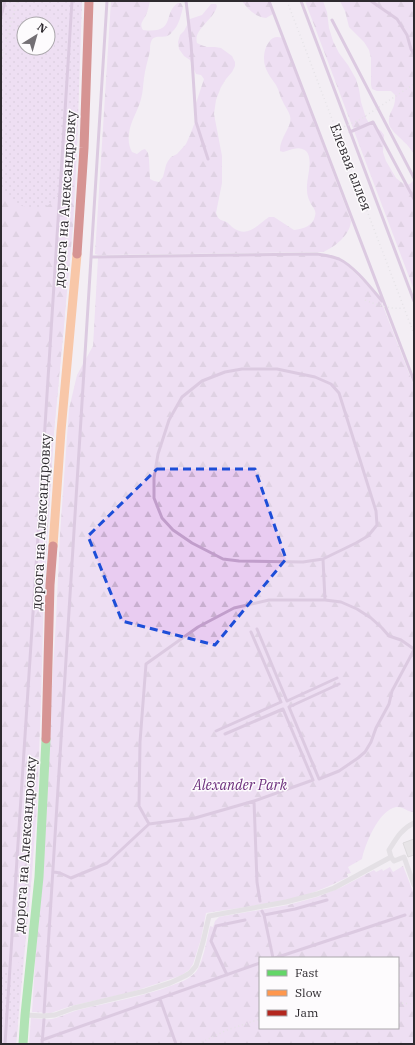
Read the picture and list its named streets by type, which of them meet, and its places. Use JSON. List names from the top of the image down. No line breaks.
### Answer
{"streets":{"street":["дорога на Александровку"],"path":["Елевая аллея"]},"parks":["Alexander Park"],"legend":["Fast","Slow","Jam"],"north":"top right"}
